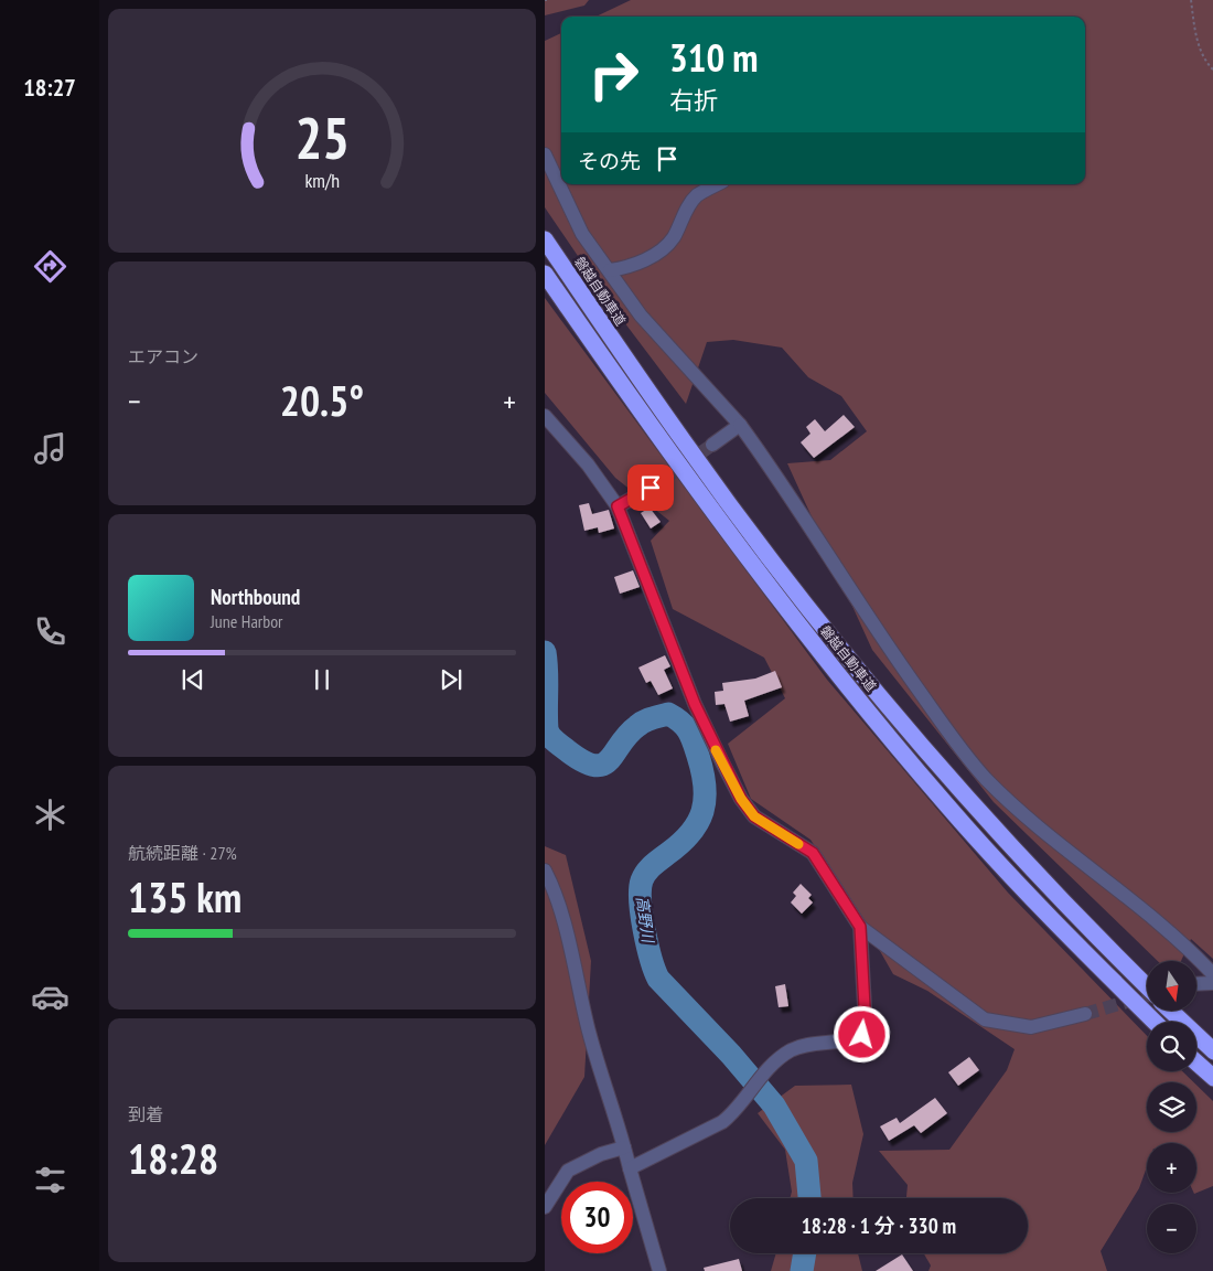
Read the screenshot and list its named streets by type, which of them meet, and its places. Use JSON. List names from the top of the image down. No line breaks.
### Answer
{"streets":{"highway":["磐越自動車道"]},"water":["高野川"],"north":"bottom","page":{"tabs":"18:27","turn":["310 m","右折"],"then":"その先","tile":["エアコン",["航続距離 · 27%","135 km"],["到着","18:28"]],"heat":["−","20.5°","+"],"song":["Northbound","June Harbor"],"map_buttons":["+","−"],"limit":"30","trip":"18:28 · 1 分 · 330 m","gauge":["25","km/h"]}}
